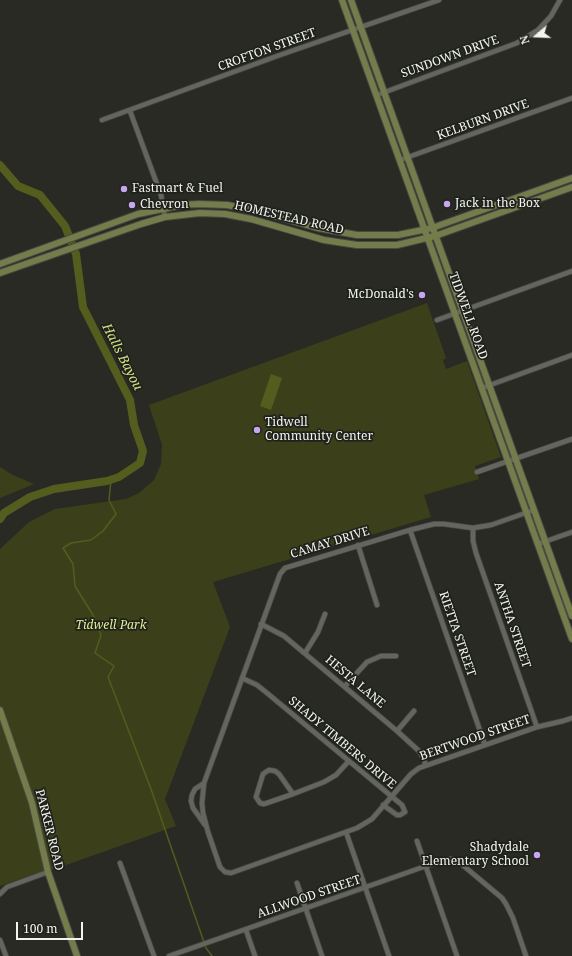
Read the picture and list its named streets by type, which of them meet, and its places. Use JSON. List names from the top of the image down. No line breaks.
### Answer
{"streets":{"main road":["HOMESTEAD ROAD","TIDWELL ROAD","PARKER ROAD"],"street":["CROFTON STREET","SUNDOWN DRIVE","KELBURN DRIVE","CAMAY DRIVE","ANTHA STREET","RIETTA STREET","HESTA LANE","BERTWOOD STREET","SHADY TIMBERS DRIVE","ALLWOOD STREET"]},"crossings":[["CROFTON STREET","TIDWELL ROAD"],["SUNDOWN DRIVE","TIDWELL ROAD"],["KELBURN DRIVE","TIDWELL ROAD"],["HOMESTEAD ROAD","TIDWELL ROAD"],["TIDWELL ROAD","CAMAY DRIVE"],["CAMAY DRIVE","ANTHA STREET"],["CAMAY DRIVE","RIETTA STREET"],["CAMAY DRIVE","HESTA LANE"],["CAMAY DRIVE","BERTWOOD STREET"],["CAMAY DRIVE","SHADY TIMBERS DRIVE"],["ANTHA STREET","BERTWOOD STREET"],["RIETTA STREET","BERTWOOD STREET"],["HESTA LANE","BERTWOOD STREET"],["BERTWOOD STREET","SHADY TIMBERS DRIVE"]],"water":["Halls Bayou"],"parks":["Tidwell Park"],"places":["Fastmart & Fuel","Jack in the Box","Chevron","McDonald's","Tidwell Community Center","Shadydale Elementary School"],"scale_bar":"100 m","north":"left"}
